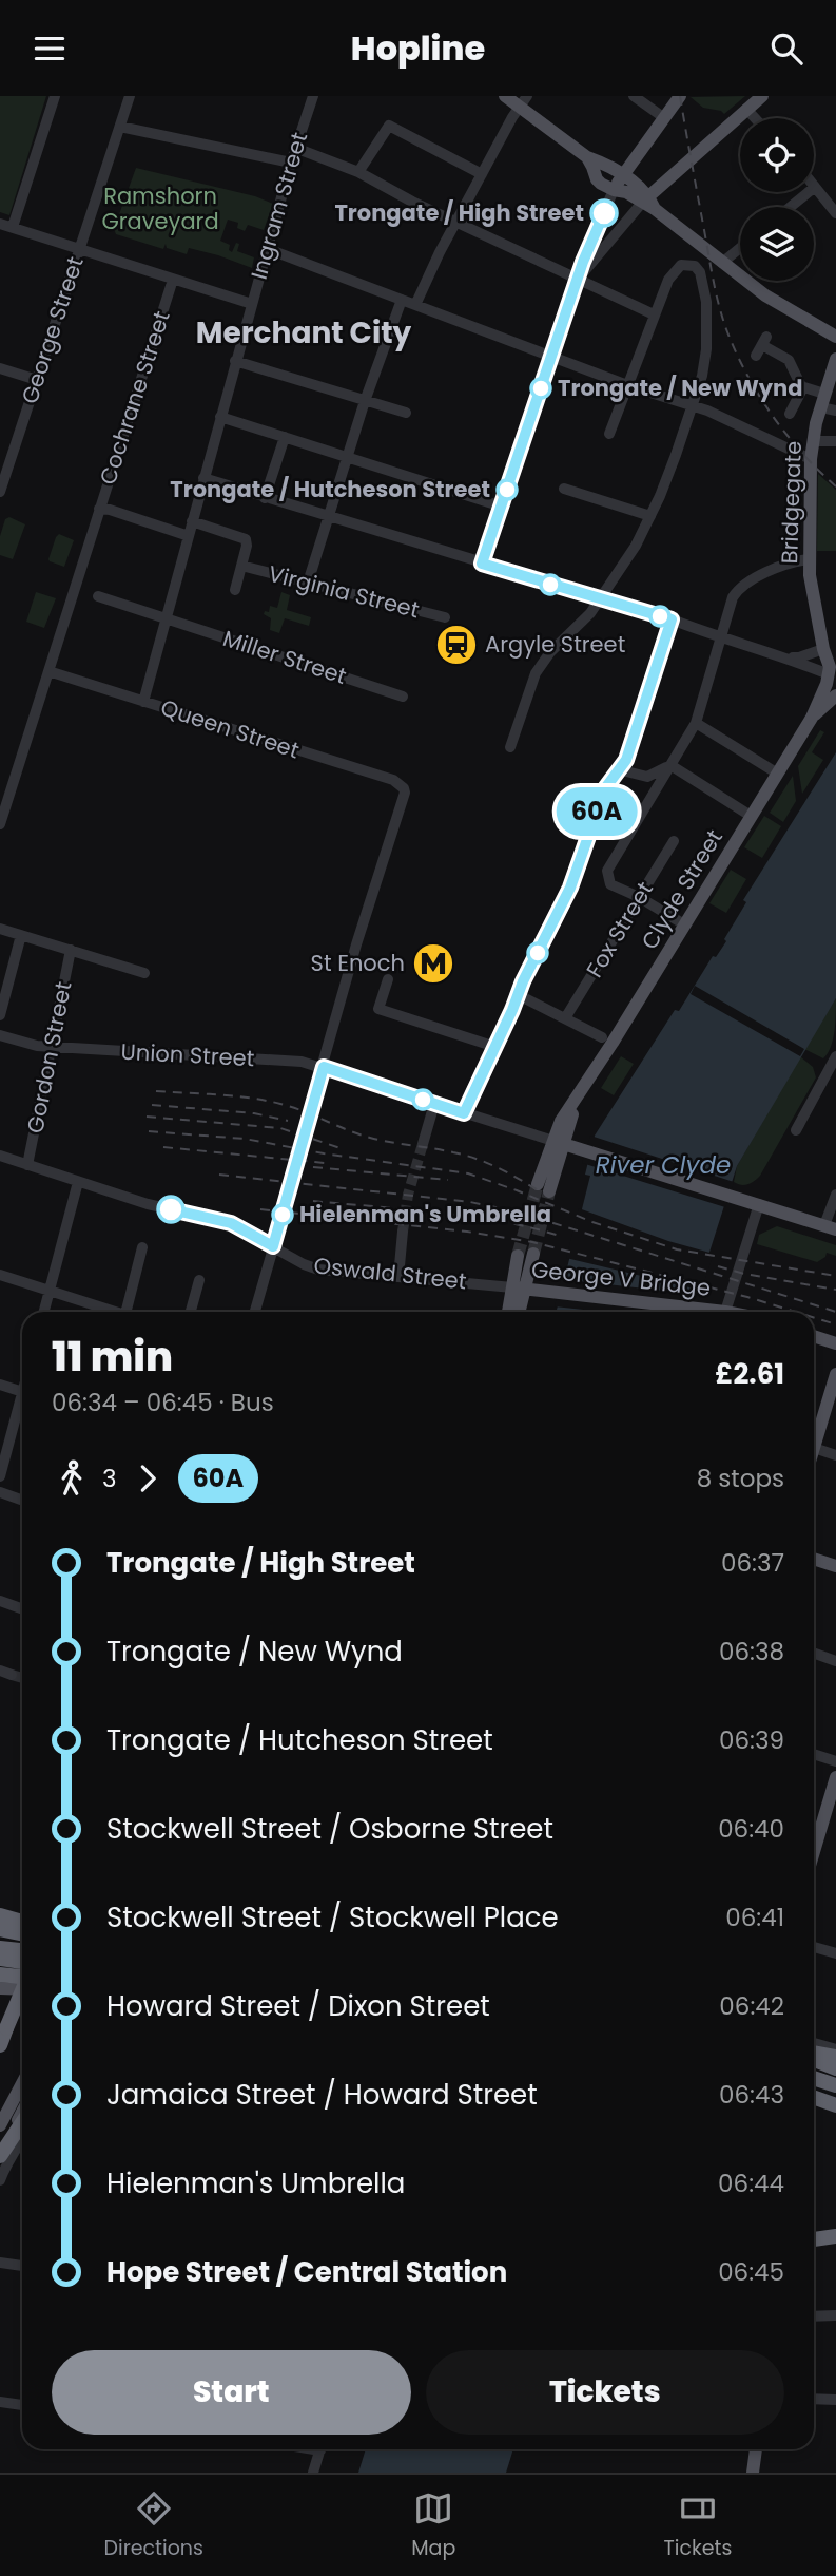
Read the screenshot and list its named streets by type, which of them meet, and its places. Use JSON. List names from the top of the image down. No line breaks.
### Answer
{"streets":{"main road":["Bridgegate","Clyde Street","George V Bridge"],"street":["Ingram Street","George Street","Cochrane Street","Virginia Street","Miller Street","Queen Street","Fox Street","Union Street","Gordon Street","Oswald Street"]},"crossings":[["Ingram Street","Miller Street"],["Ingram Street","Queen Street"],["Cochrane Street","Queen Street"],["Queen Street","Union Street"],["Clyde Street","Union Street"],["Union Street","Gordon Street"],["Gordon Street","Oswald Street"],["Oswald Street","George V Bridge"]],"districts":["Merchant City"],"water":["River Clyde"],"parks":["Ramshorn Graveyard"],"places":{"other":["Trongate / High Street","Trongate / New Wynd","Trongate / Hutcheson Street","Hielenman's Umbrella"],"station":["Argyle Street"],"metro station":["St Enoch"]},"lines":["bus line 60A"],"page":{"header":"Hopline","on_map":"60A","heading":["11 min","06:34 – 06:45 · Bus","£2.61"],"legs":["3","60A","8 stops"],"list":[{"name":"Trongate / High Street","value":"06:37"},{"name":"Trongate / New Wynd","value":"06:38"},{"name":"Trongate / Hutcheson Street","value":"06:39"},{"name":"Stockwell Street / Osborne Street","value":"06:40"},{"name":"Stockwell Street / Stockwell Place","value":"06:41"},{"name":"Howard Street / Dixon Street","value":"06:42"},{"name":"Jamaica Street / Howard Street","value":"06:43"},{"name":"Hielenman's Umbrella","value":"06:44"},{"name":"Hope Street / Central Station","value":"06:45"}],"buttons":["Start","Tickets"],"tabs":["Directions","Map","Tickets"]}}
